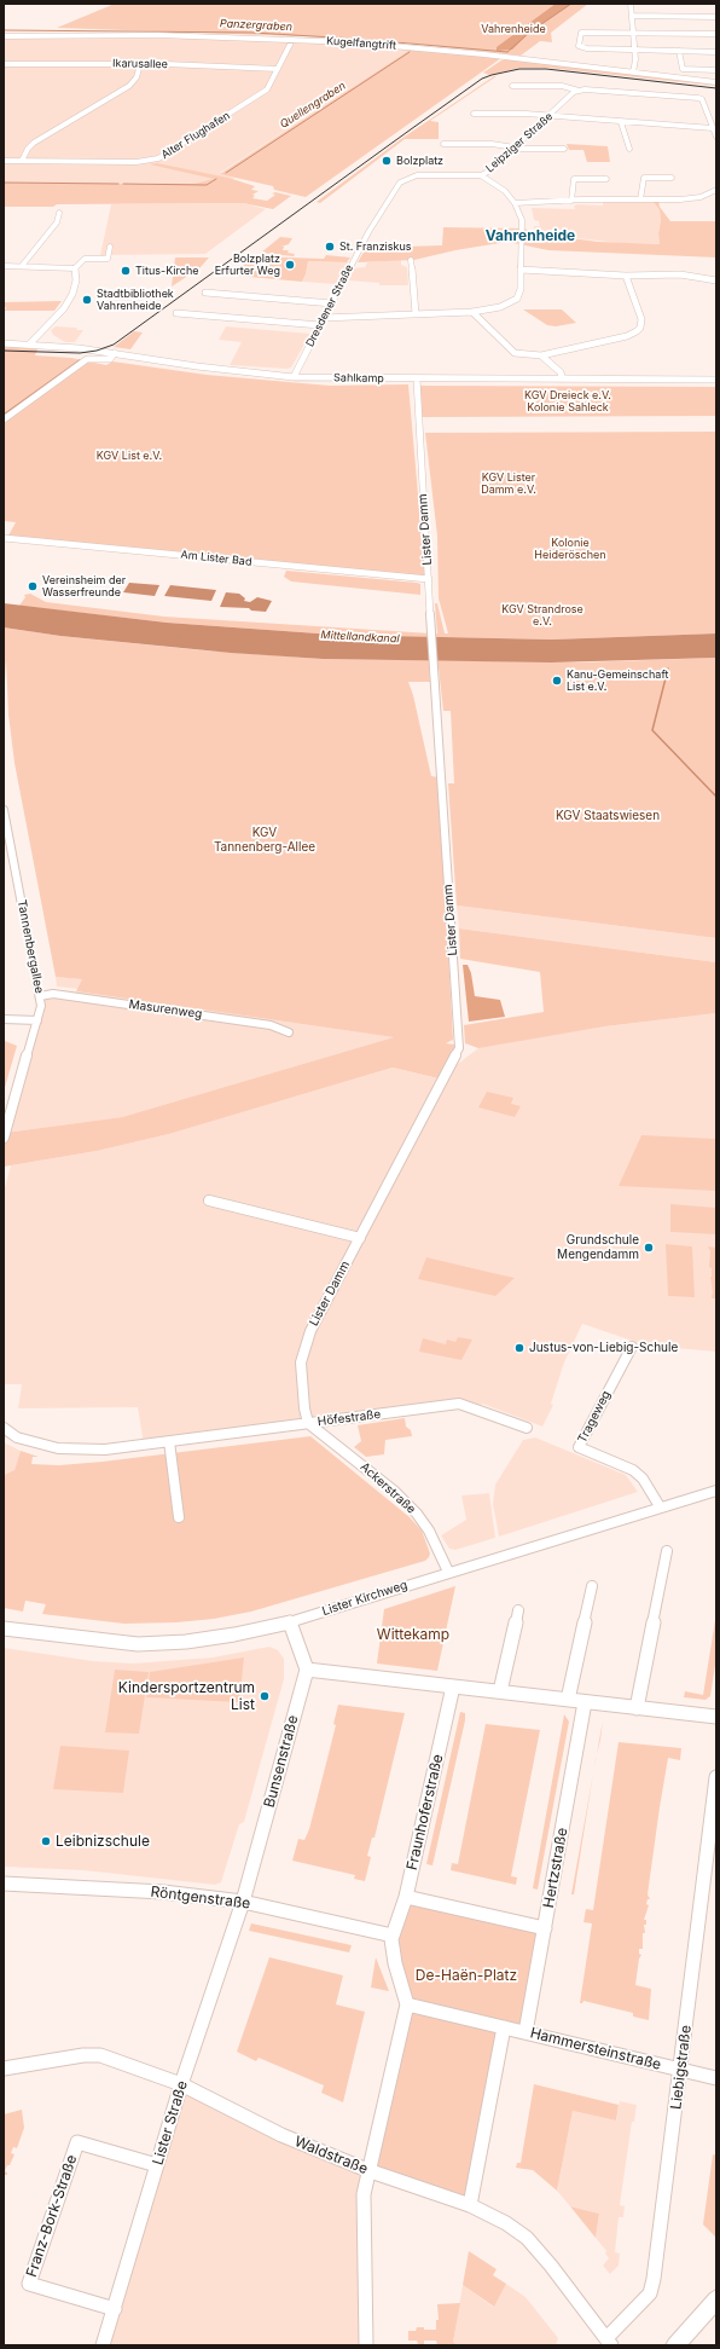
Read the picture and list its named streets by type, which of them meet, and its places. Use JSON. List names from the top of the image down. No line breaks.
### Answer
{"streets":{"street":["Kugelfangtrift","Ikarusallee","Alter Flughafen","Leipziger Straße","Dresdener Straße","Sahlkamp","Lister Damm","Am Lister Bad","Tannenbergallee","Masurenweg","Trageweg","Höfestraße","Ackerstraße","Lister Kirchweg","Bunsenstraße","Fraunhoferstraße","Hertzstraße","Röntgenstraße","Hammersteinstraße","Liebigstraße","Lister Straße","Waldstraße","Franz-Bork-Straße"]},"crossings":[["Kugelfangtrift","Alter Flughafen"],["Ikarusallee","Alter Flughafen"],["Leipziger Straße","Dresdener Straße"],["Dresdener Straße","Sahlkamp"],["Sahlkamp","Lister Damm"],["Lister Damm","Am Lister Bad"],["Lister Damm","Höfestraße"],["Lister Damm","Ackerstraße"],["Tannenbergallee","Masurenweg"],["Trageweg","Lister Kirchweg"],["Höfestraße","Ackerstraße"],["Ackerstraße","Lister Kirchweg"],["Bunsenstraße","Röntgenstraße"],["Bunsenstraße","Lister Straße"],["Fraunhoferstraße","Röntgenstraße"],["Hertzstraße","Hammersteinstraße"],["Röntgenstraße","Lister Straße"],["Hammersteinstraße","Liebigstraße"],["Liebigstraße","Waldstraße"],["Lister Straße","Waldstraße"],["Lister Straße","Franz-Bork-Straße"]],"districts":["Vahrenheide"],"water":["Panzergraben","Quellengraben","Mittellandkanal"],"parks":["Vahrenheide","KGV Dreieck e.V. Kolonie Sahleck","KGV List e.V.","KGV Lister Damm e.V.","Kolonie Heideröschen","KGV Strandrose e.V.","KGV Staatswiesen","KGV Tannenberg-Allee","Wittekamp","De-Haën-Platz"],"places":["Bolzplatz","St. Franziskus","Bolzplatz Erfurter Weg","Titus-Kirche","Stadtbibliothek Vahrenheide","Vereinsheim der Wasserfreunde","Kanu-Gemeinschaft List e.V.","Grundschule Mengendamm","Justus-von-Liebig-Schule","Kindersportzentrum List","Leibnizschule"]}
